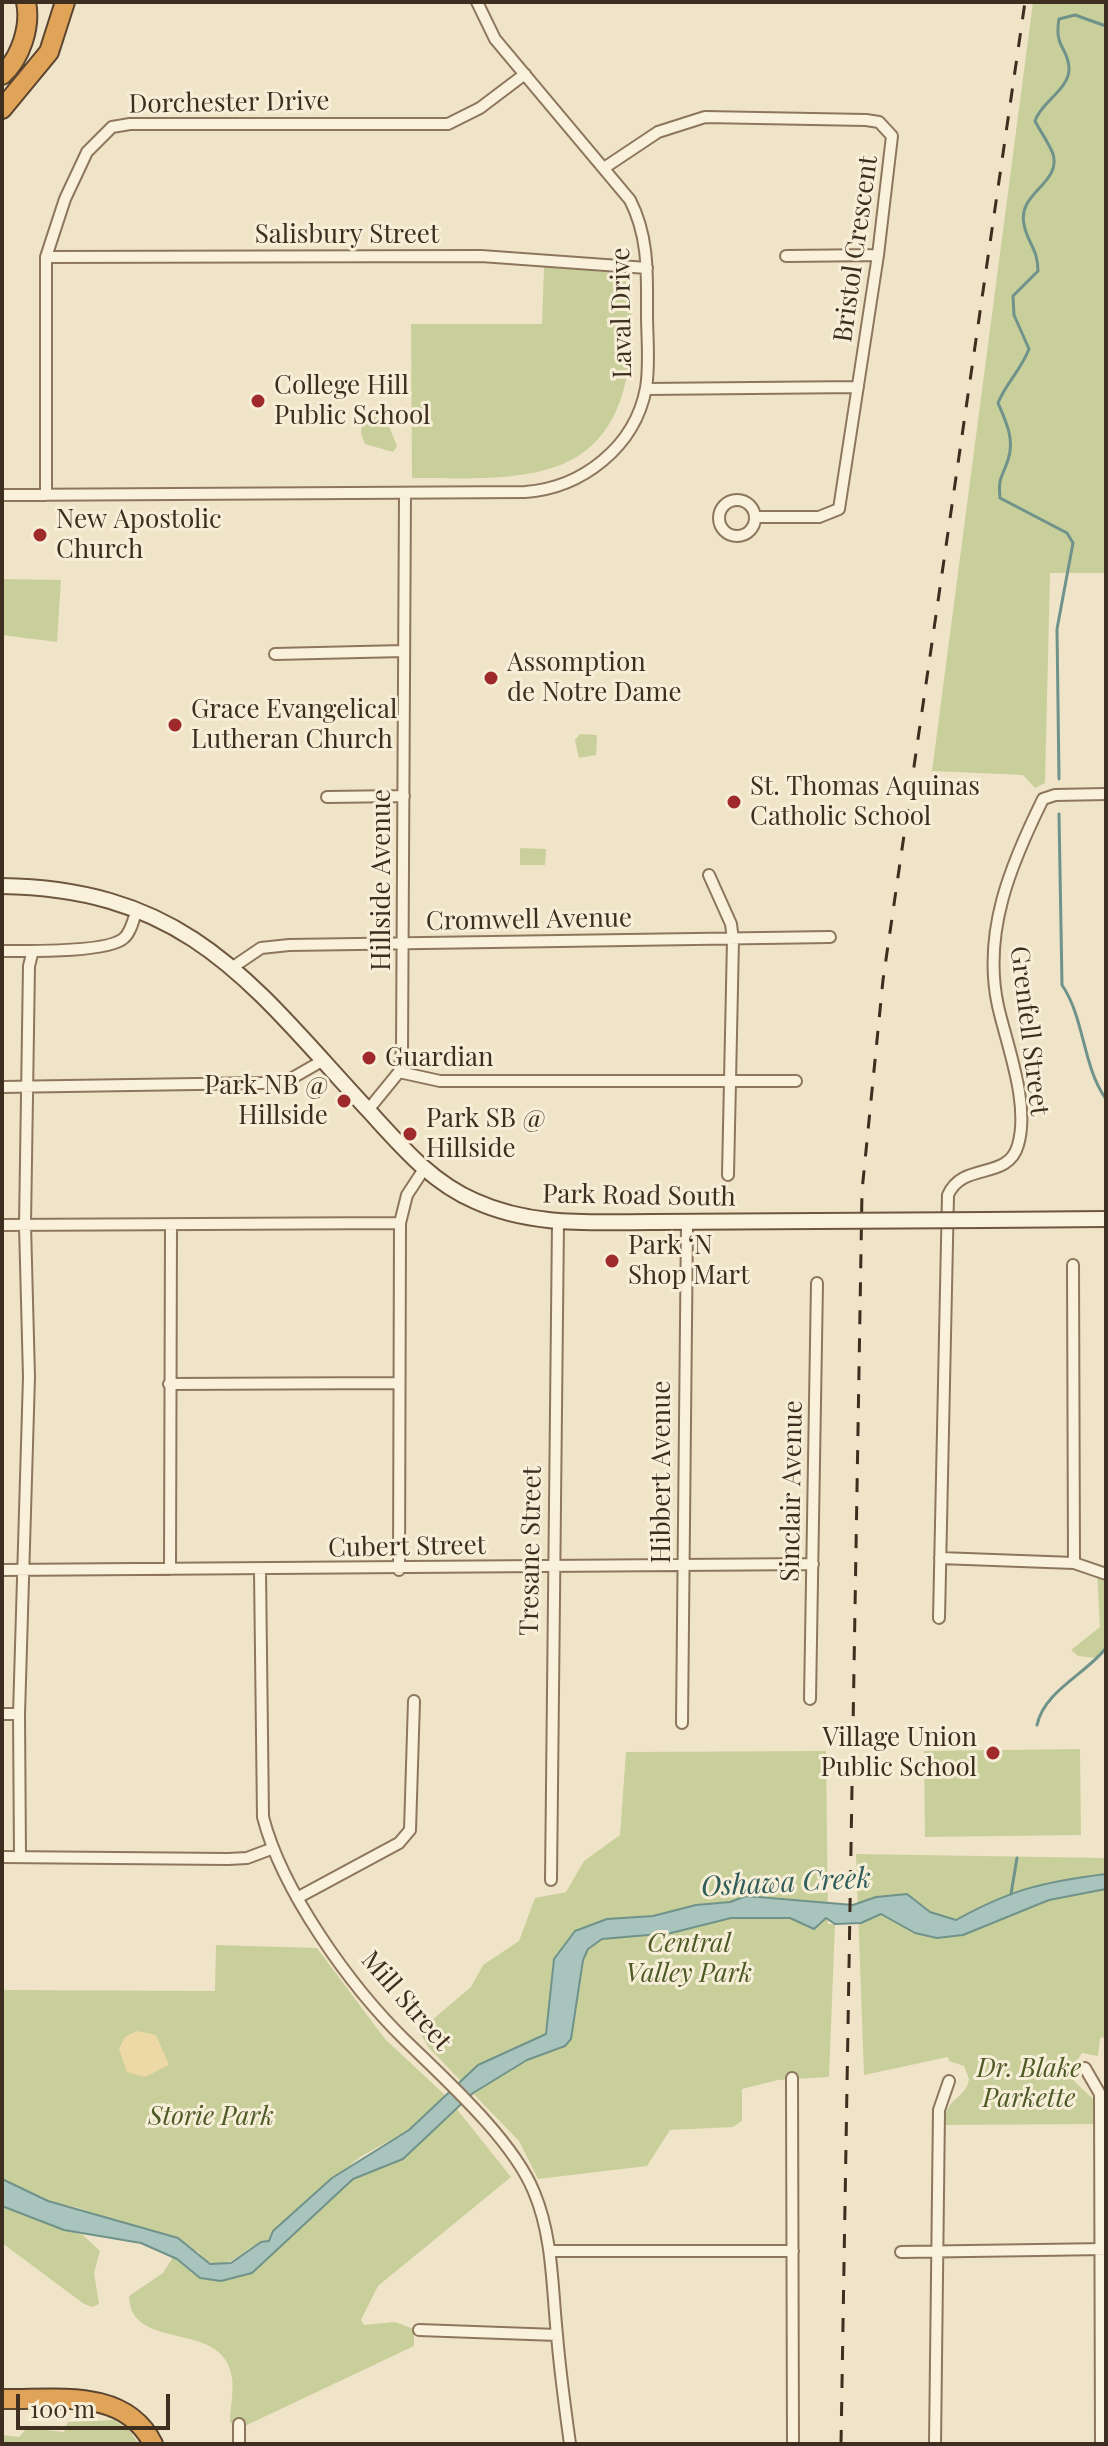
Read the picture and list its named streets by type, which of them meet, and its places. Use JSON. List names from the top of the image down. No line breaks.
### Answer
{"streets":{"main road":["Park Road South"],"street":["Dorchester Drive","Salisbury Street","Bristol Crescent","Laval Drive","Hillside Avenue","Cromwell Avenue","Grenfell Street","Hibbert Avenue","Sinclair Avenue","Cubert Street","Tresane Street","Mill Street"]},"crossings":[["Dorchester Drive","Salisbury Street"],["Dorchester Drive","Laval Drive"],["Salisbury Street","Laval Drive"],["Bristol Crescent","Laval Drive"],["Laval Drive","Hillside Avenue"],["Hillside Avenue","Cromwell Avenue"],["Cromwell Avenue","Park Road South"],["Park Road South","Hibbert Avenue"],["Park Road South","Tresane Street"],["Hibbert Avenue","Cubert Street"],["Sinclair Avenue","Cubert Street"],["Cubert Street","Tresane Street"],["Cubert Street","Mill Street"]],"water":["Oshawa Creek"],"parks":["Central Valley Park","Dr. Blake Parkette","Storie Park"],"places":["College Hill Public School","New Apostolic Church","Assomption de Notre Dame","Grace Evangelical Lutheran Church","St. Thomas Aquinas Catholic School","Guardian","Park NB @ Hillside","Park SB @ Hillside","Park ‘N Shop Mart","Village Union Public School"],"scale_bar":"100 m"}
